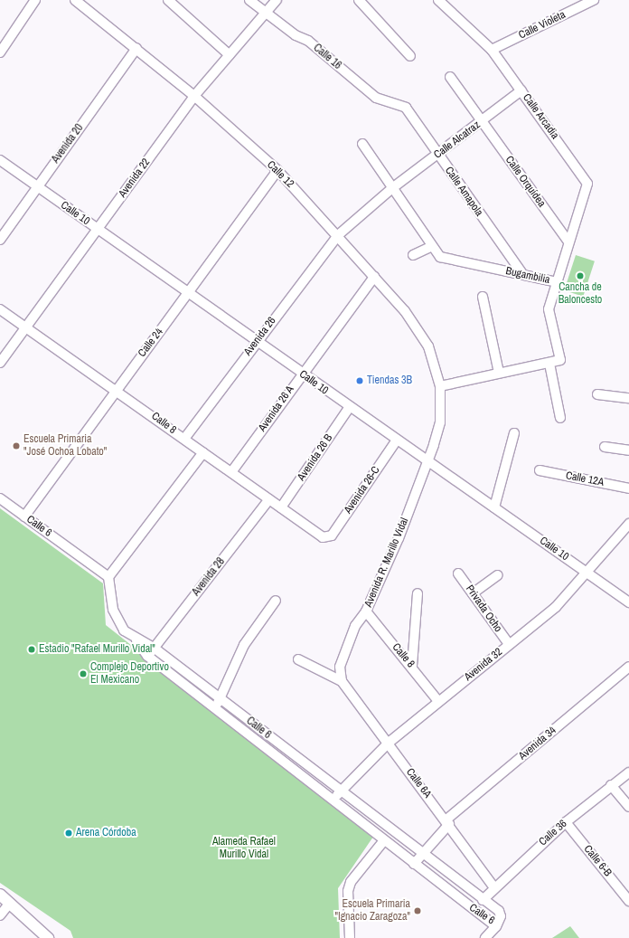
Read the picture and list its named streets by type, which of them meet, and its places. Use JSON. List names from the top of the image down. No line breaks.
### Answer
{"streets":{"street":["Calle Violeta","Calle 16","Calle Arcadia","Calle Alcatraz","Avenida 20","Calle 12","Avenida 22","Calle Orquídea","Calle Amapola","Calle 10","Bugambilia","Avenida 26","Calle 24","Avenida 26 A","Calle 8","Avenida 26 B","Calle 12A","Avenida 26-C","Calle 6","Avenida R. Marillo Vidal","Avenida 28","Privada Ocho","Avenida 32","Avenida 34","Calle 6A","Calle 36","Calle 6-B"]},"crossings":[["Calle Violeta","Calle Arcadia"],["Calle 16","Avenida 22"],["Calle 16","Calle Amapola"],["Calle Arcadia","Calle Alcatraz"],["Calle Arcadia","Bugambilia"],["Calle Alcatraz","Calle 12"],["Calle Alcatraz","Calle Orquídea"],["Calle Alcatraz","Calle Amapola"],["Calle Alcatraz","Avenida 26"],["Avenida 20","Calle 12"],["Avenida 20","Calle 10"],["Calle 12","Avenida 22"],["Calle 12","Avenida 26"],["Calle 12","Calle 24"],["Calle 12","Avenida 26 A"],["Calle 12","Avenida R. Marillo Vidal"],["Avenida 22","Calle 10"],["Avenida 22","Calle 8"],["Calle Orquídea","Bugambilia"],["Calle Amapola","Bugambilia"],["Calle 10","Avenida 26"],["Calle 10","Calle 24"],["Calle 10","Avenida 26 A"],["Calle 10","Avenida 26 B"],["Calle 10","Avenida 26-C"],["Calle 10","Avenida R. Marillo Vidal"],["Calle 10","Avenida 32"],["Avenida 26","Calle 8"],["Calle 24","Calle 8"],["Calle 24","Calle 6"],["Avenida 26 A","Calle 8"],["Calle 8","Avenida 26 B"],["Calle 8","Avenida 26-C"],["Calle 8","Avenida R. Marillo Vidal"],["Calle 8","Avenida 28"],["Calle 8","Avenida 32"],["Calle 6","Avenida 28"],["Calle 6","Avenida 32"],["Calle 6","Avenida 34"],["Calle 6","Calle 36"],["Avenida R. Marillo Vidal","Calle 6A"],["Privada Ocho","Avenida 32"],["Avenida 32","Calle 6A"],["Avenida 34","Calle 6A"],["Calle 6A","Calle 36"],["Calle 36","Calle 6-B"]],"parks":["Alameda Rafael Murillo Vidal"],"places":["Cancha de Baloncesto","Tiendas 3B","Escuela Primaria \"José Ochoa Lobato\"","Estadio \"Rafael Murillo Vidal\"","Complejo Deportivo El Mexicano","Arena Córdoba","Escuela Primaria \"Ignacio Zaragoza\""]}
